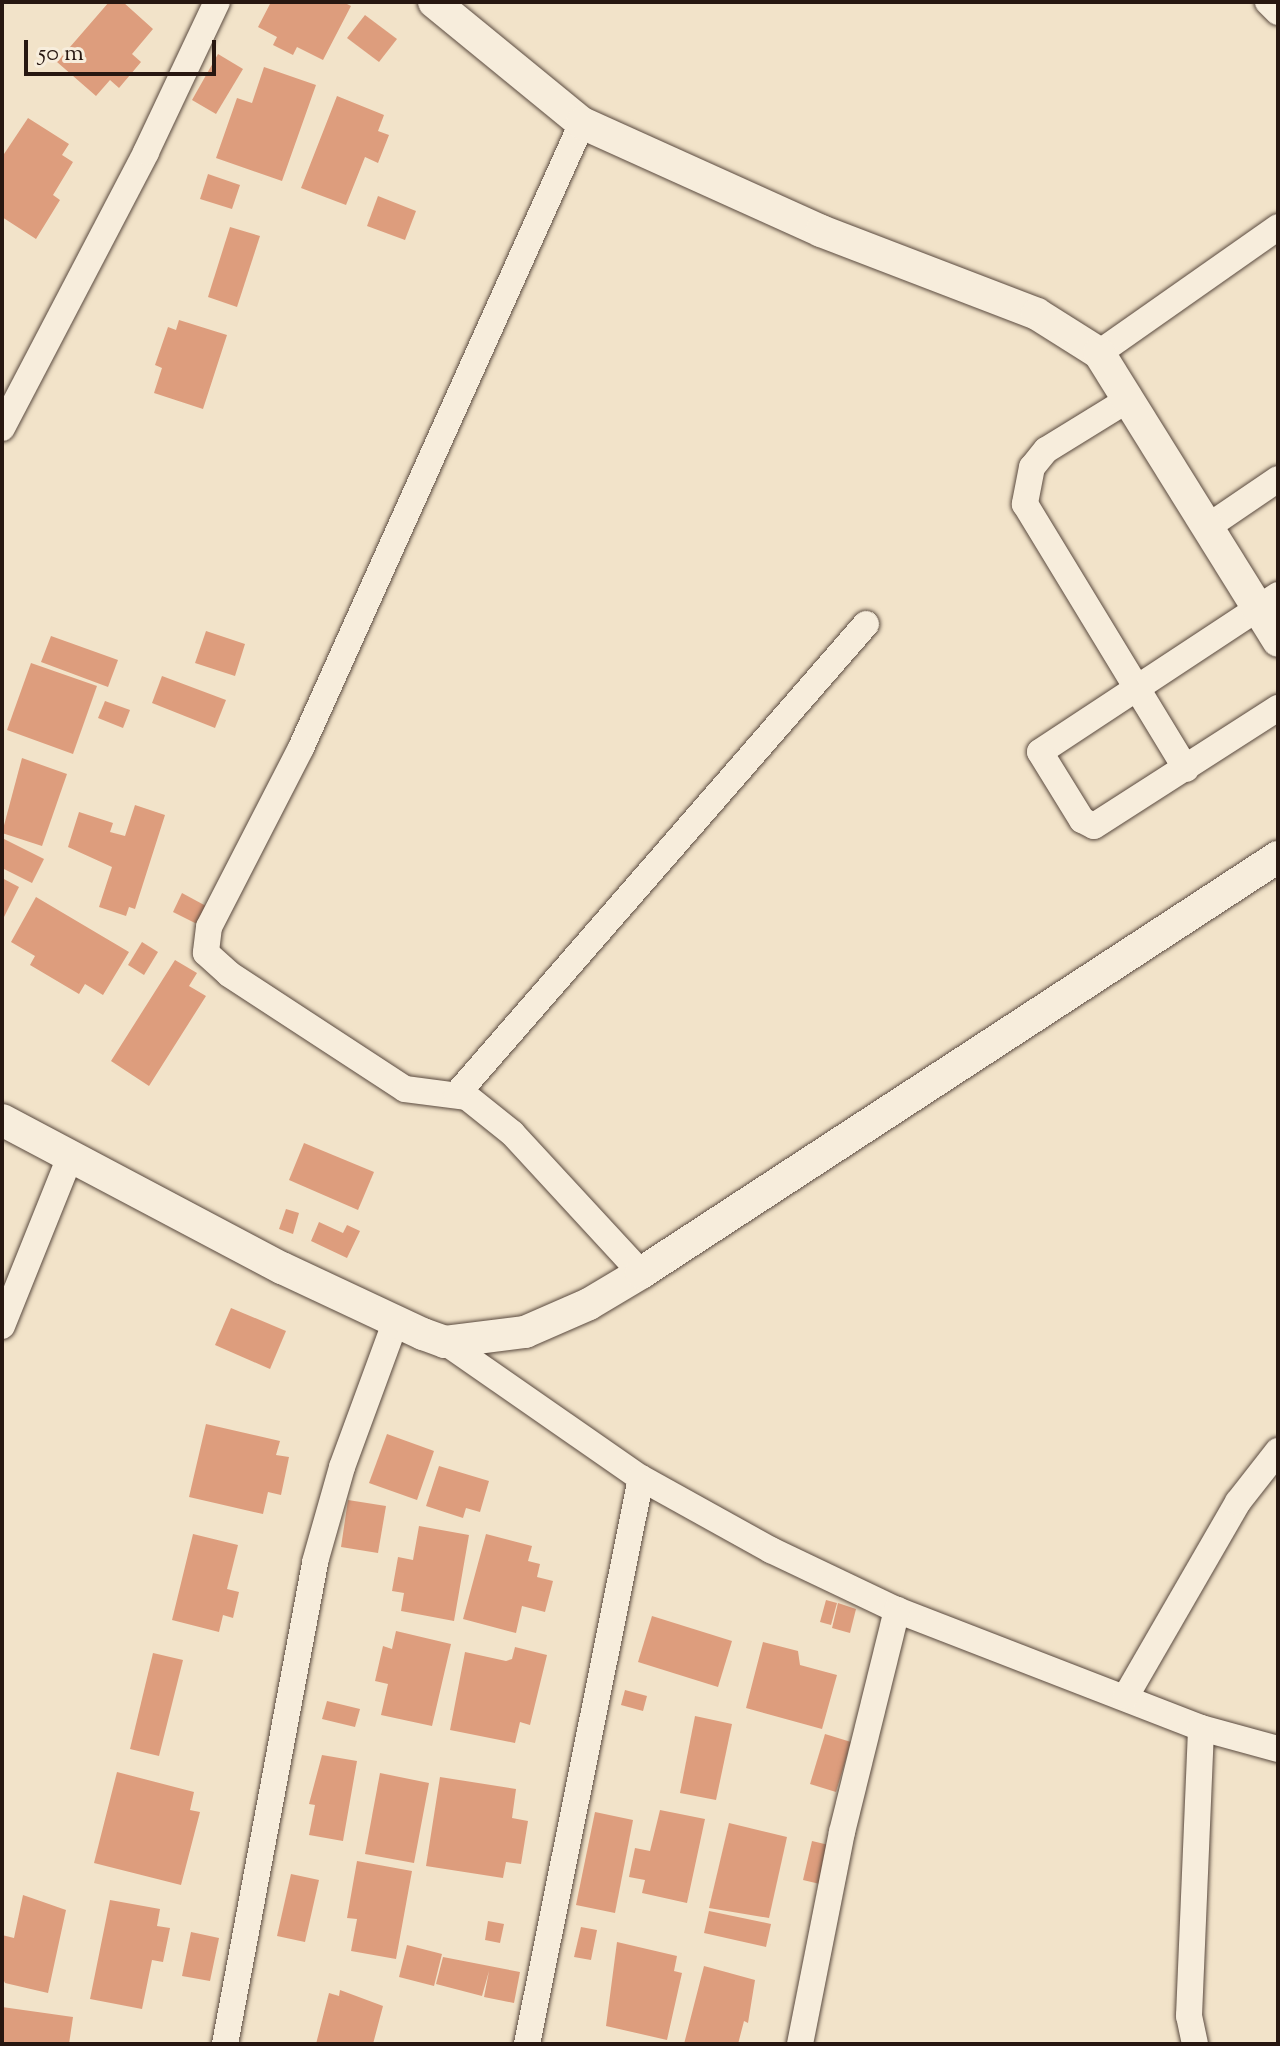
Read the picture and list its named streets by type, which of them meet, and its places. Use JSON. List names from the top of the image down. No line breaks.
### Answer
{"scale_bar":"50 m"}
